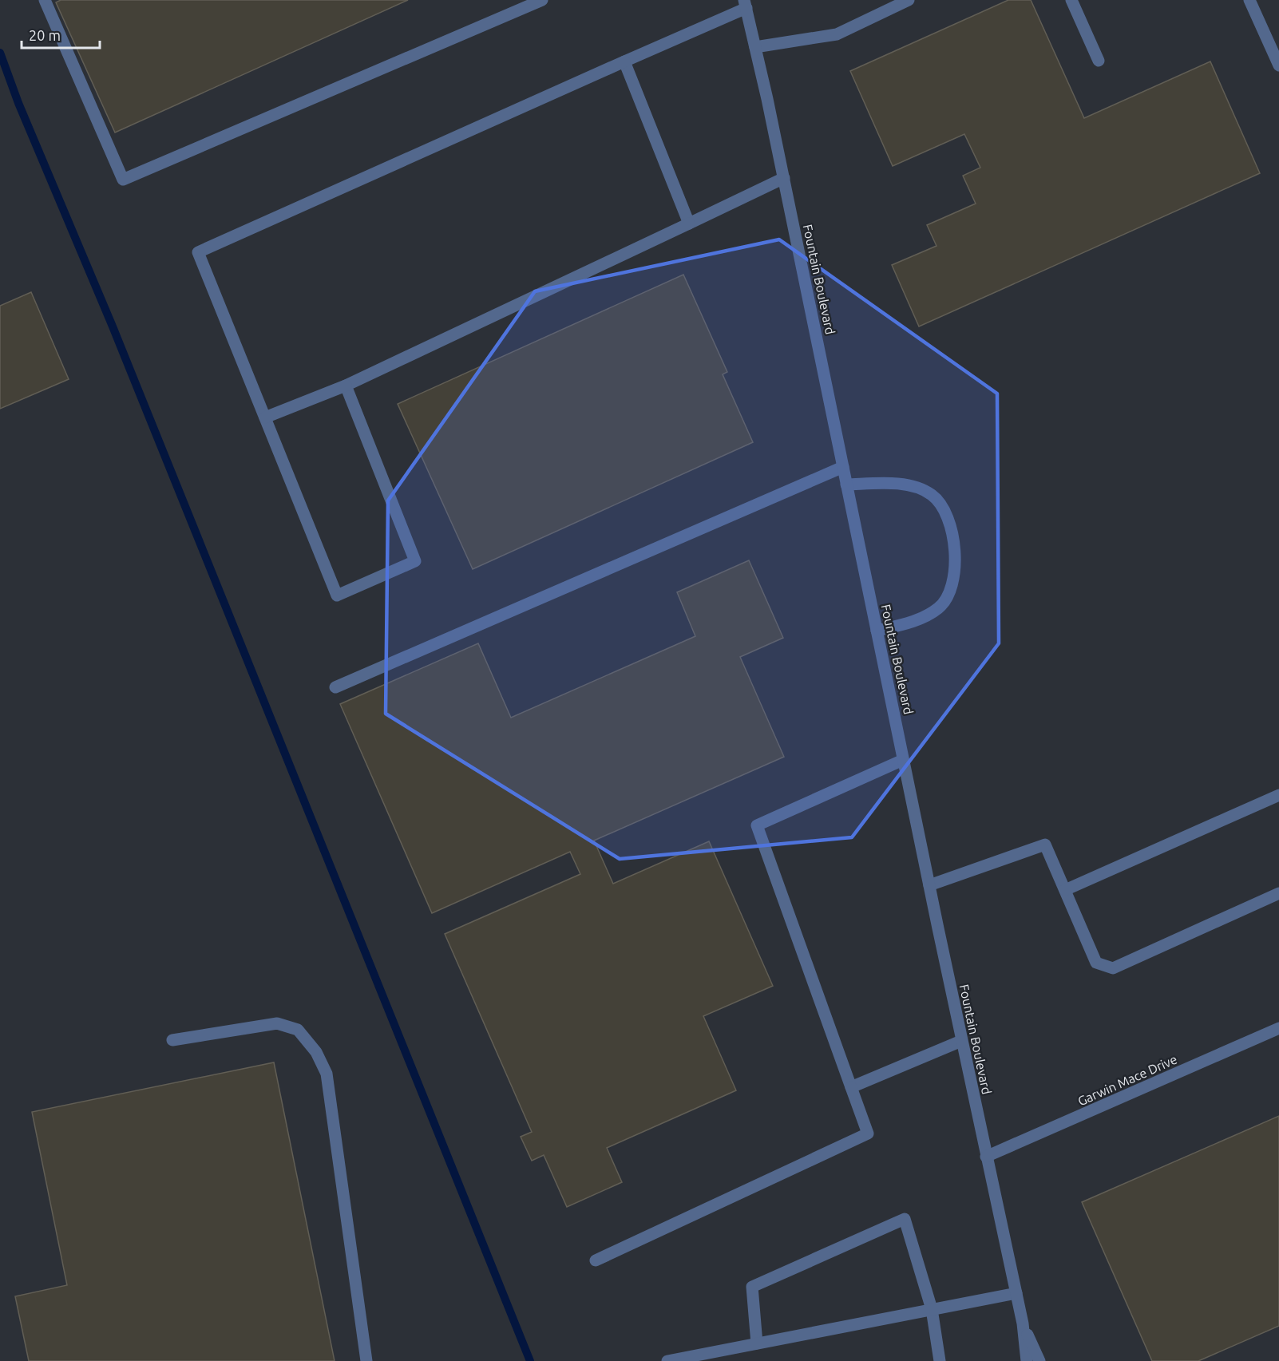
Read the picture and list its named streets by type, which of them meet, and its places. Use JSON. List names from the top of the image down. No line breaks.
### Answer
{"streets":{"street":["Fountain Boulevard","Garwin Mace Drive"]},"crossings":[["Fountain Boulevard","Garwin Mace Drive"]],"scale_bar":"20 m"}
